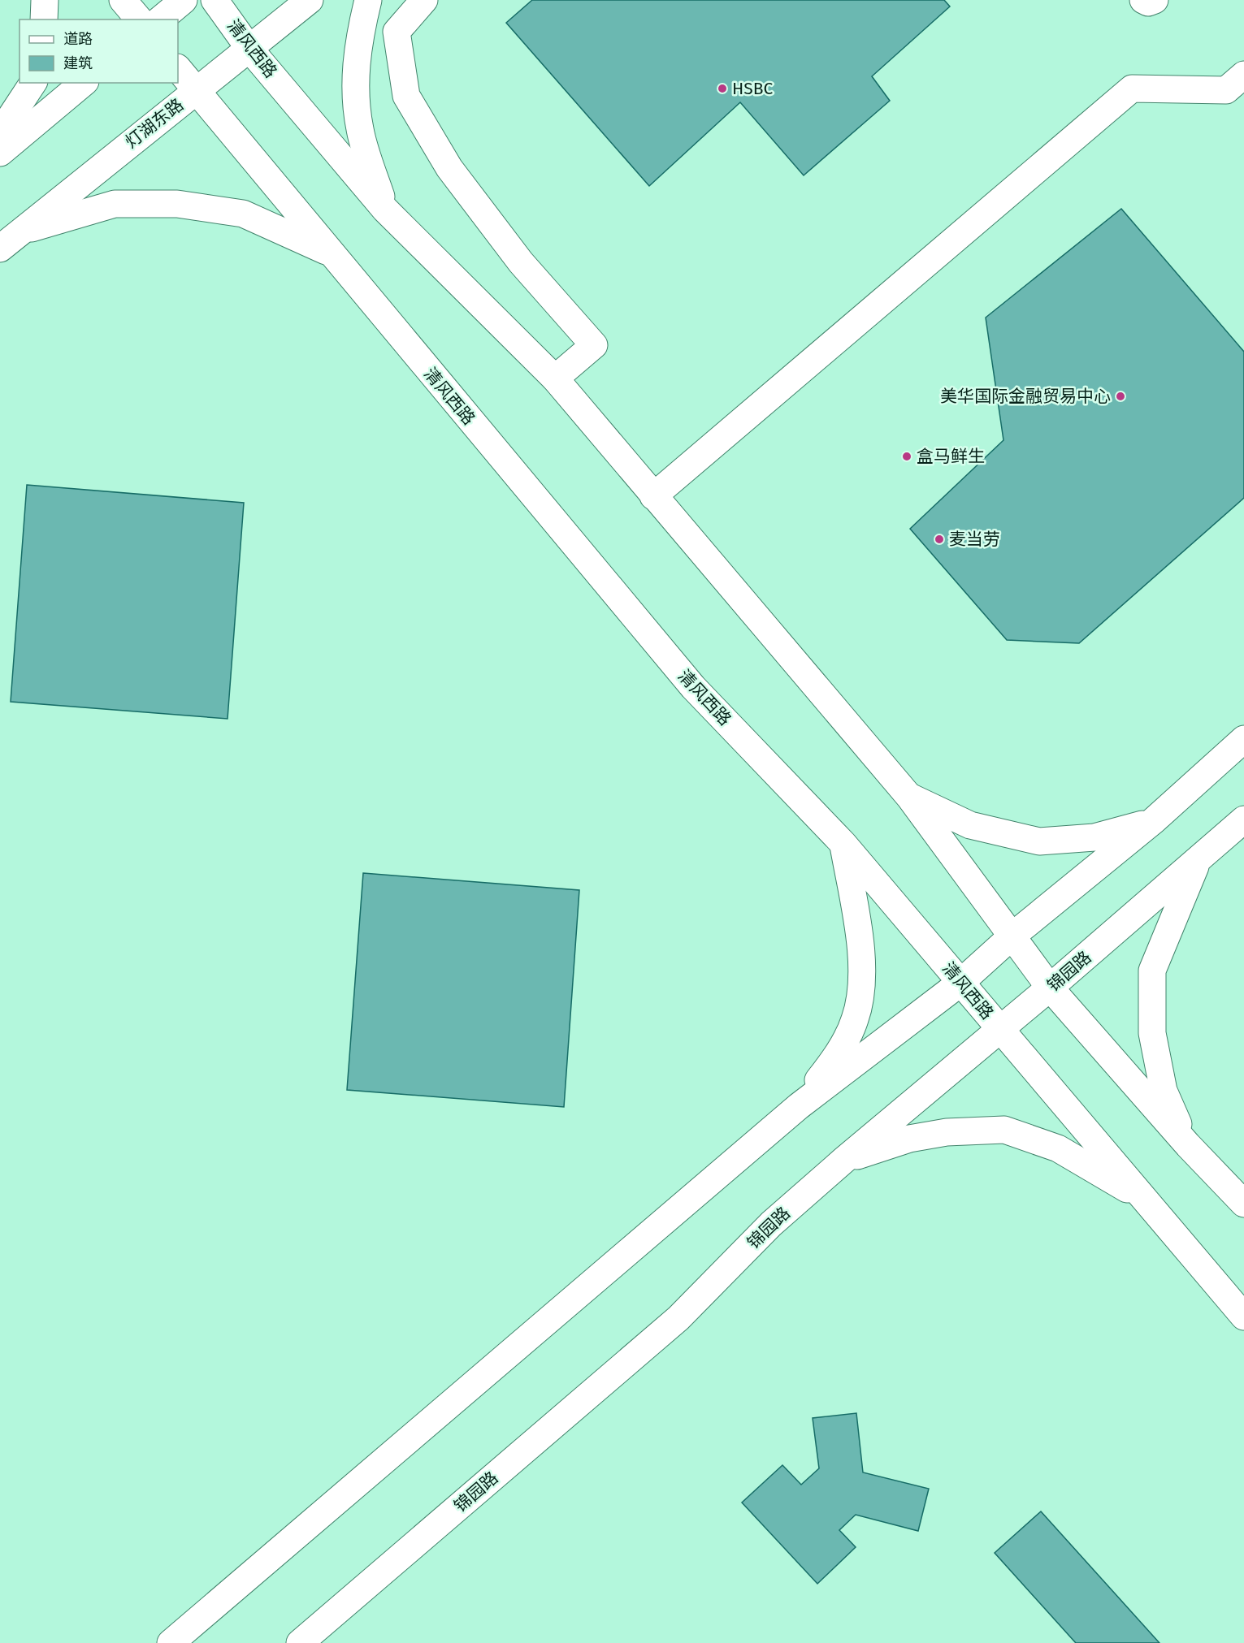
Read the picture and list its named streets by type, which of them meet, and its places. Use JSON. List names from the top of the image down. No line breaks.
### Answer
{"streets":{"main road":["清风西路","灯湖东路","锦园路"]},"crossings":[["清风西路","灯湖东路"],["清风西路","锦园路"]],"places":["HSBC","美华国际金融贸易中心","盒马鲜生","麦当劳"],"legend":["道路","建筑"]}
